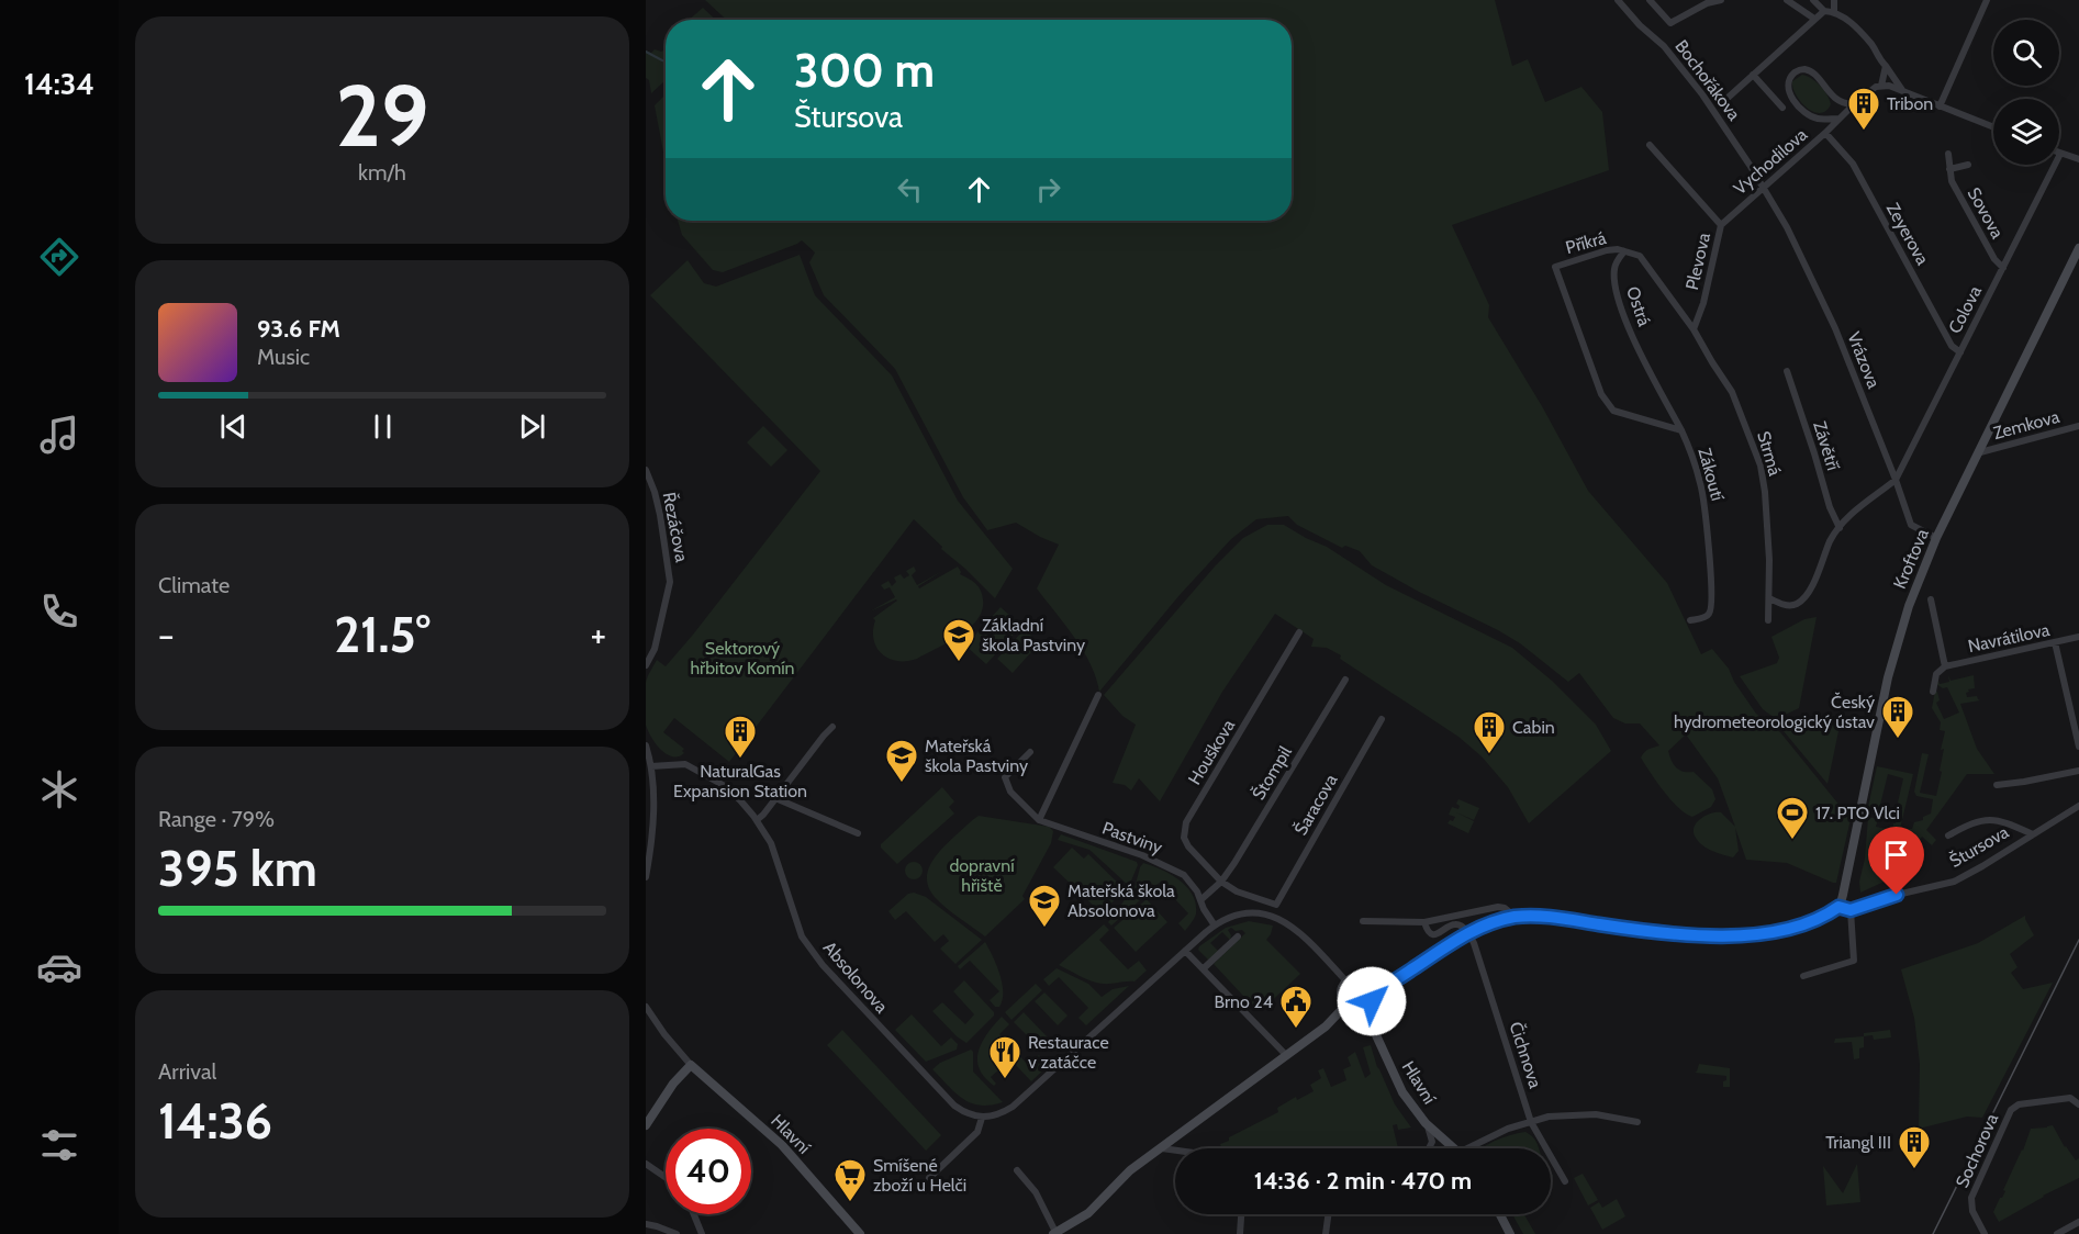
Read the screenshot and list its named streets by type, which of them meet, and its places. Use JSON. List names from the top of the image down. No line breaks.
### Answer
{"streets":{"street":["Bochořákova","Vychodilova","Sovova","Zeyerova","Příkrá","Plevova","Ostrá","Colova","Vrázova","Zemkova","Závětří","Strmá","Zákoutí","Řezáčova","Kroftova","Navrátilova","Houškova","Štompil","Šaracova","Pastviny","Štursova","Absolonova","Čichnova","Hlavní","Sochorova"]},"crossings":[["Bochořákova","Vychodilova"],["Bochořákova","Vrázova"],["Vychodilova","Zeyerova"],["Vychodilova","Plevova"],["Vychodilova","Vrázova"],["Sovova","Colova"],["Zeyerova","Colova"],["Příkrá","Ostrá"],["Příkrá","Zákoutí"],["Plevova","Ostrá"],["Plevova","Strmá"],["Ostrá","Strmá"],["Ostrá","Zákoutí"],["Colova","Vrázova"],["Vrázova","Kroftova"],["Zemkova","Kroftova"],["Houškova","Štompil"],["Houškova","Šaracova"],["Štompil","Šaracova"]],"parks":["Sektorový hřbitov Komín","dopravní hřiště"],"places":{"building":["Tribon","Český hydrometeorologický ústav","Cabin","NaturalGas Expansion Station","Triangl III"],"school or university":["Základní škola Pastviny","Mateřská škola Pastviny","Mateřská škola Absolonova"],"sports":["17. PTO Vlci"],"public building":["Brno 24"],"restaurant":["Restaurace v zatáčce"],"supermarket":["Smíšené zboží u Helči"]},"page":{"tabs":"14:34","tile":[["29","km/h"],"Climate",["Range · 79%","395 km"],["Arrival","14:36"]],"turn":["300 m","Štursova"],"song":["93.6 FM","Music"],"heat":["−","21.5°","+"],"limit":"40","trip":"14:36 · 2 min · 470 m"}}
